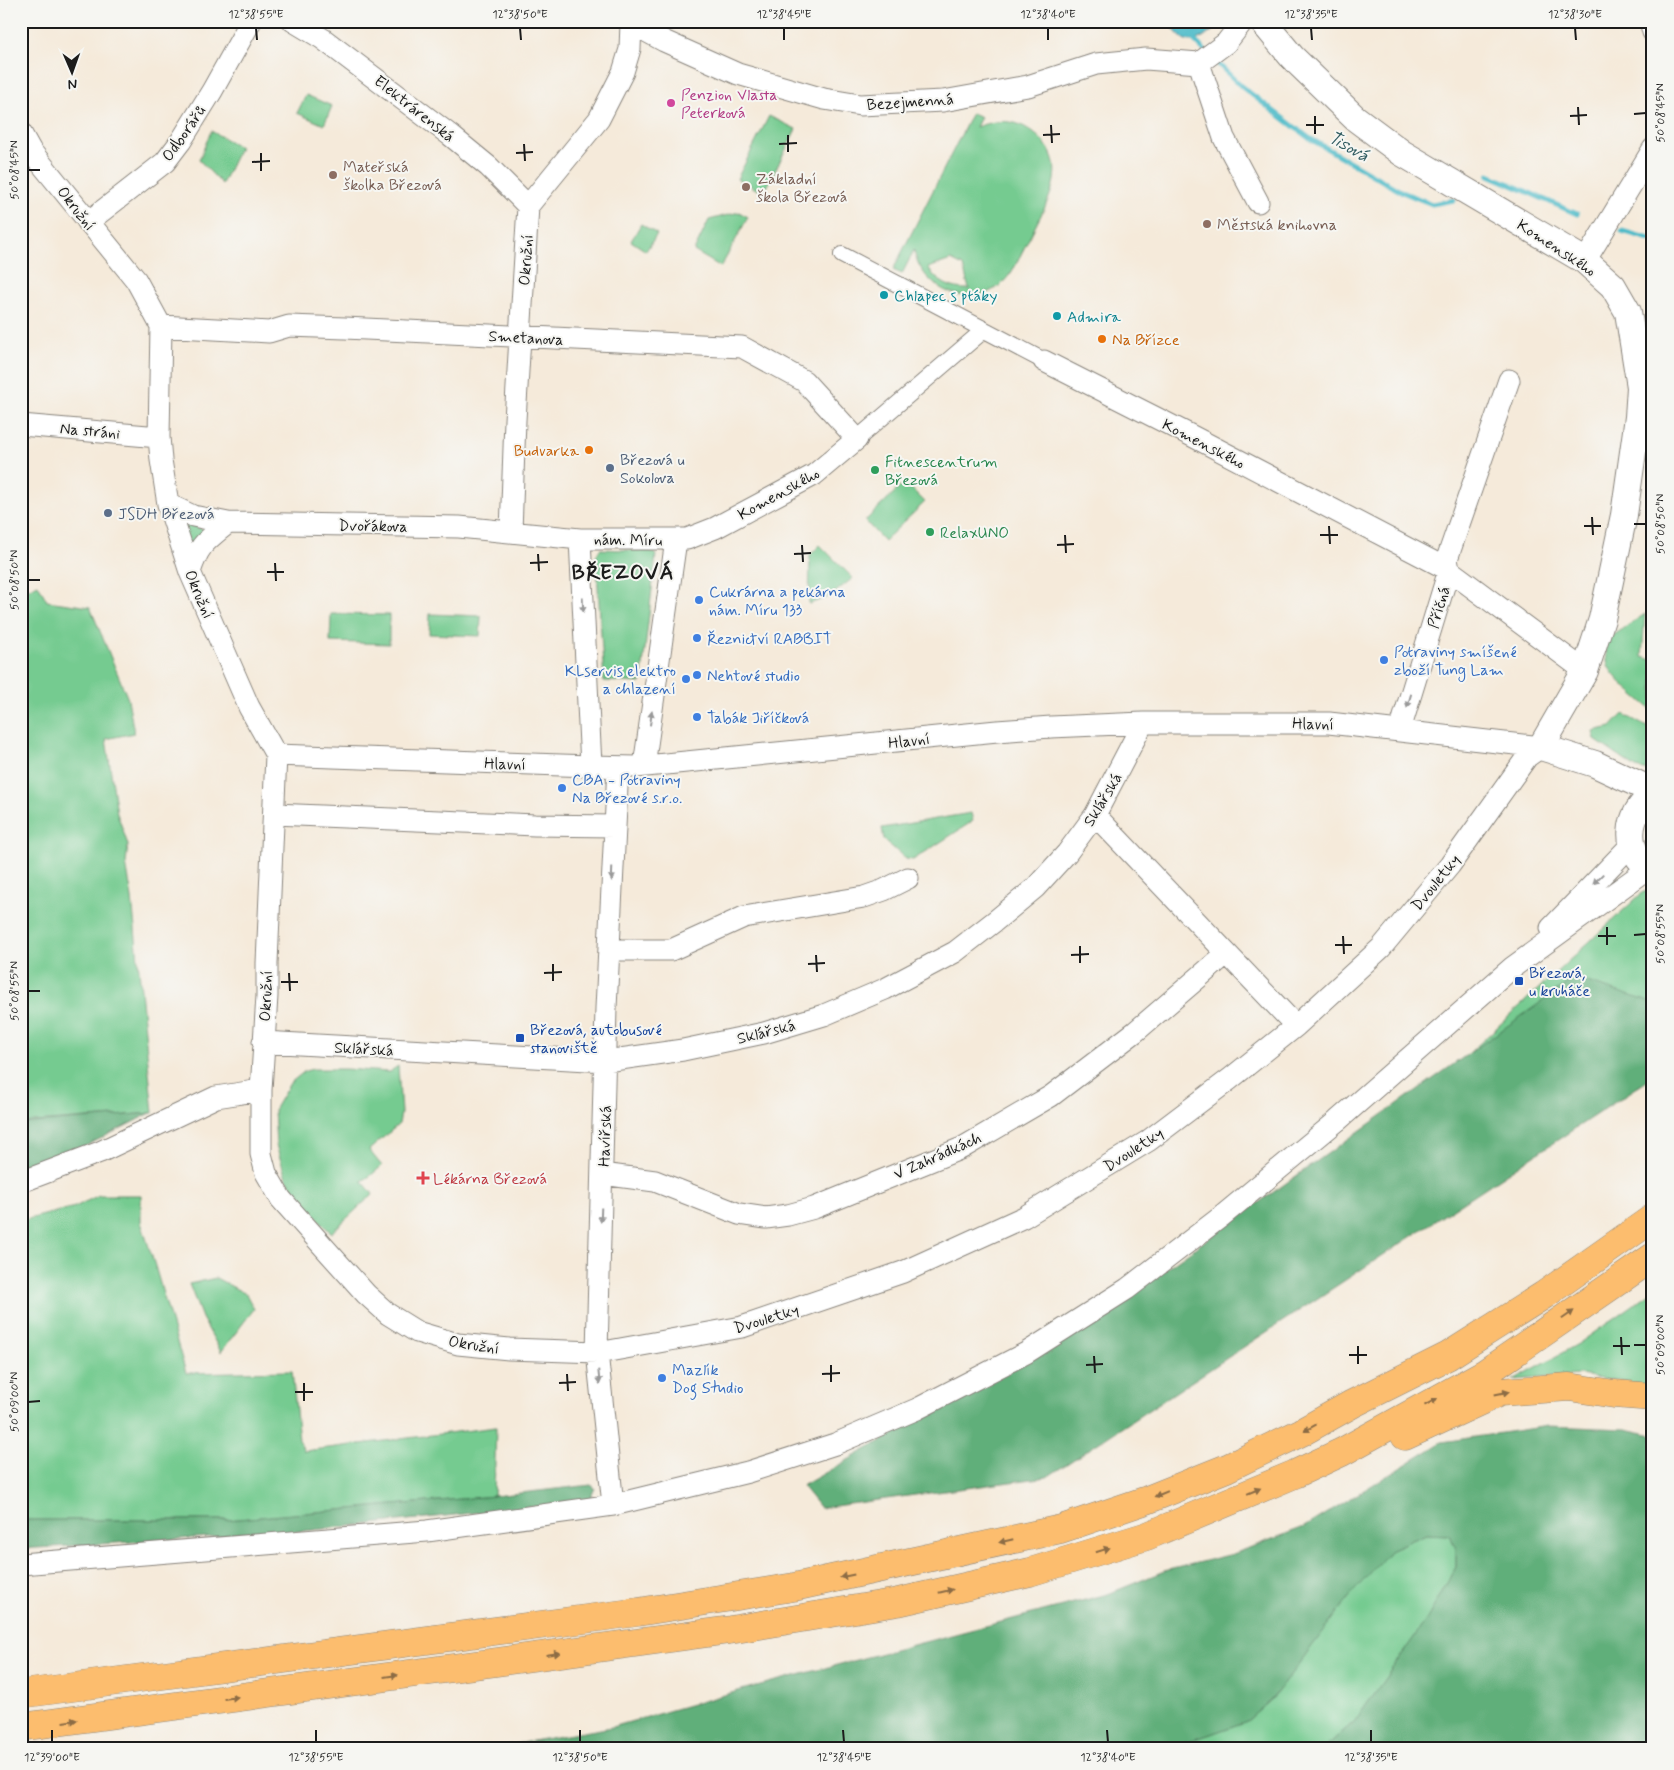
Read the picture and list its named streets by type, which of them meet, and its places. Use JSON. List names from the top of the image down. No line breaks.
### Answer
{"streets":{"street":["Bezejmenná","Elektrárenská","Odborářů","Okružní","Komenského","Smetanova","Na stráni","Dvořákova","nám. Míru","Příčná","Hlavní","Sklářská","Dvouletky","Havířská","V Zahrádkách"]},"crossings":[["Elektrárenská","Okružní"],["Odborářů","Okružní"],["Okružní","Smetanova"],["Okružní","Na stráni"],["Okružní","Dvořákova"],["Okružní","Hlavní"],["Okružní","Sklářská"],["Okružní","Dvouletky"],["Okružní","Havířská"],["Komenského","Smetanova"],["Komenského","nám. Míru"],["Komenského","Příčná"],["Komenského","Hlavní"],["Komenského","Dvouletky"],["Dvořákova","nám. Míru"],["nám. Míru","Hlavní"],["Příčná","Hlavní"],["Hlavní","Sklářská"],["Hlavní","Dvouletky"],["Hlavní","Havířská"],["Sklářská","Havířská"],["Dvouletky","Havířská"],["Havířská","V Zahrádkách"]],"one_way":["Příčná","Havířská"],"districts":["BŘEZOVÁ"],"water":["Tisová"],"places":{"other":["Penzion Vlasta Peterková","Mateřská školka Březová","Základní škola Březová","Městská knihovna","Chlapec s ptáky","Admira","Na Břízce","Budvarka","Březová u Sokolova","Fitnescentrum Březová","JSDH Březová","RelaxUNO","Cukrárna a pekárna nám. Míru 133","Řeznictví RABBIT","Potraviny smíšené zboží Tung Lam","Nehtové studio","KLservis elektro a chlazení","Tabák Jiříčková","CBA - Potraviny Na Březové s.r.o.","Mazlík Dog Studio"],"transit":["Březová, u kruháče","Březová, autobusové stanoviště"],"health":["Lékárna Březová"]},"north":"bottom","coordinates":["12°38'55\"E","12°38'50\"E","12°38'45\"E","12°38'40\"E","12°38'35\"E","12°38'30\"E","50°08'45\"N","50°08'50\"N","50°08'55\"N","50°09'00\"N","12°39'00\"E"]}
